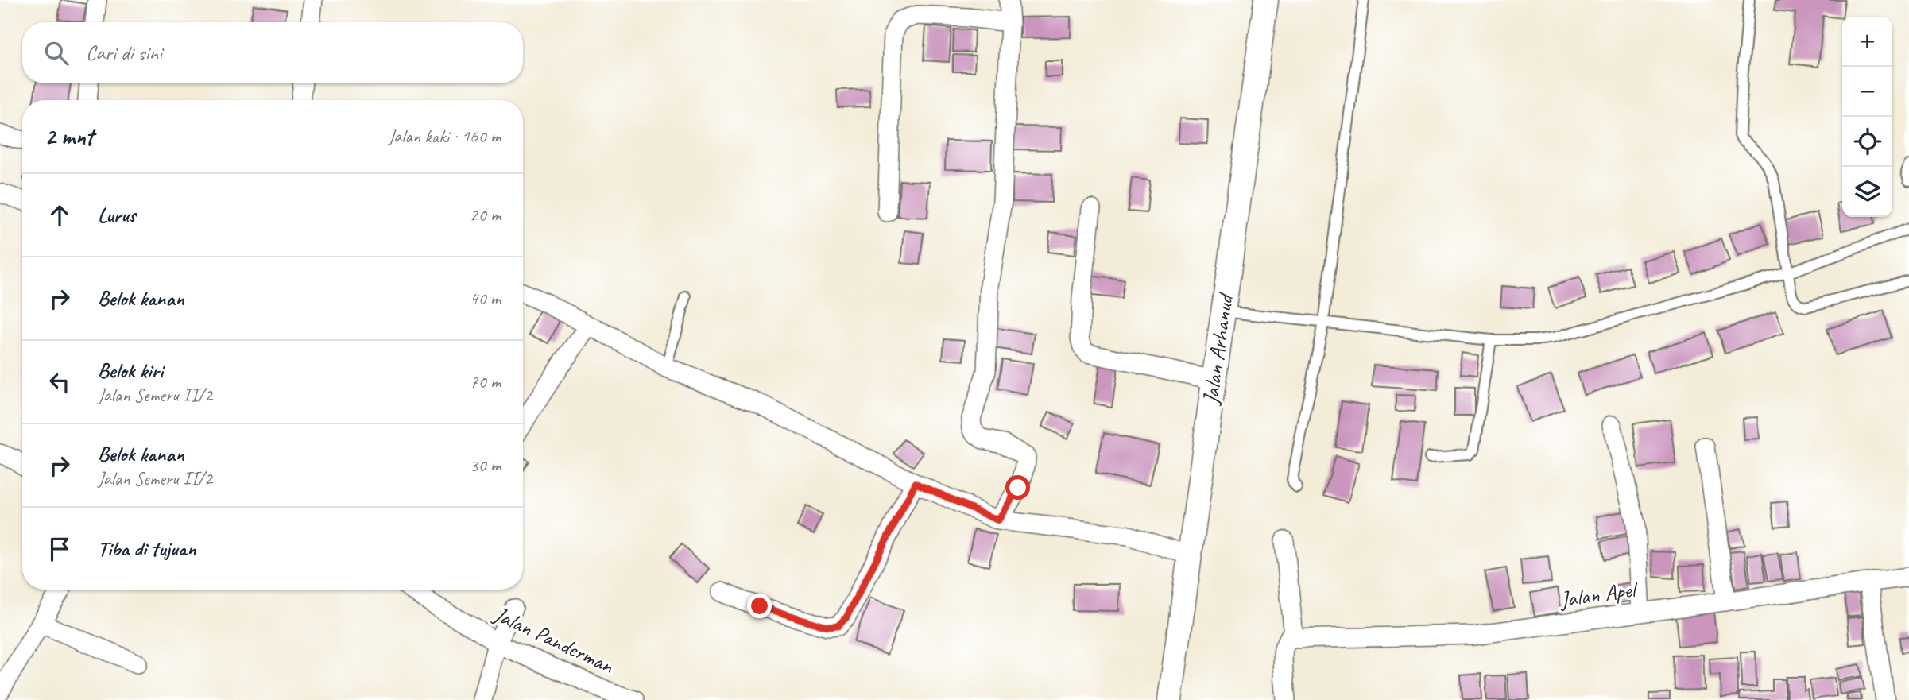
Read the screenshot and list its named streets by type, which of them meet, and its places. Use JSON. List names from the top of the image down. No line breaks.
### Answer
{"streets":{"street":["Jalan Arhanud","Jalan Apel","Jalan Panderman"]},"page":{"map_buttons":["+","−"],"search":"Cari di sini","heading":["2 mnt","Jalan kaki · 160 m"],"list":[["Lurus","20 m"],["Belok kanan","40 m"],["Belok kiri","Jalan Semeru II/2","70 m"],["Belok kanan","Jalan Semeru II/2","30 m"],"Tiba di tujuan"]}}
